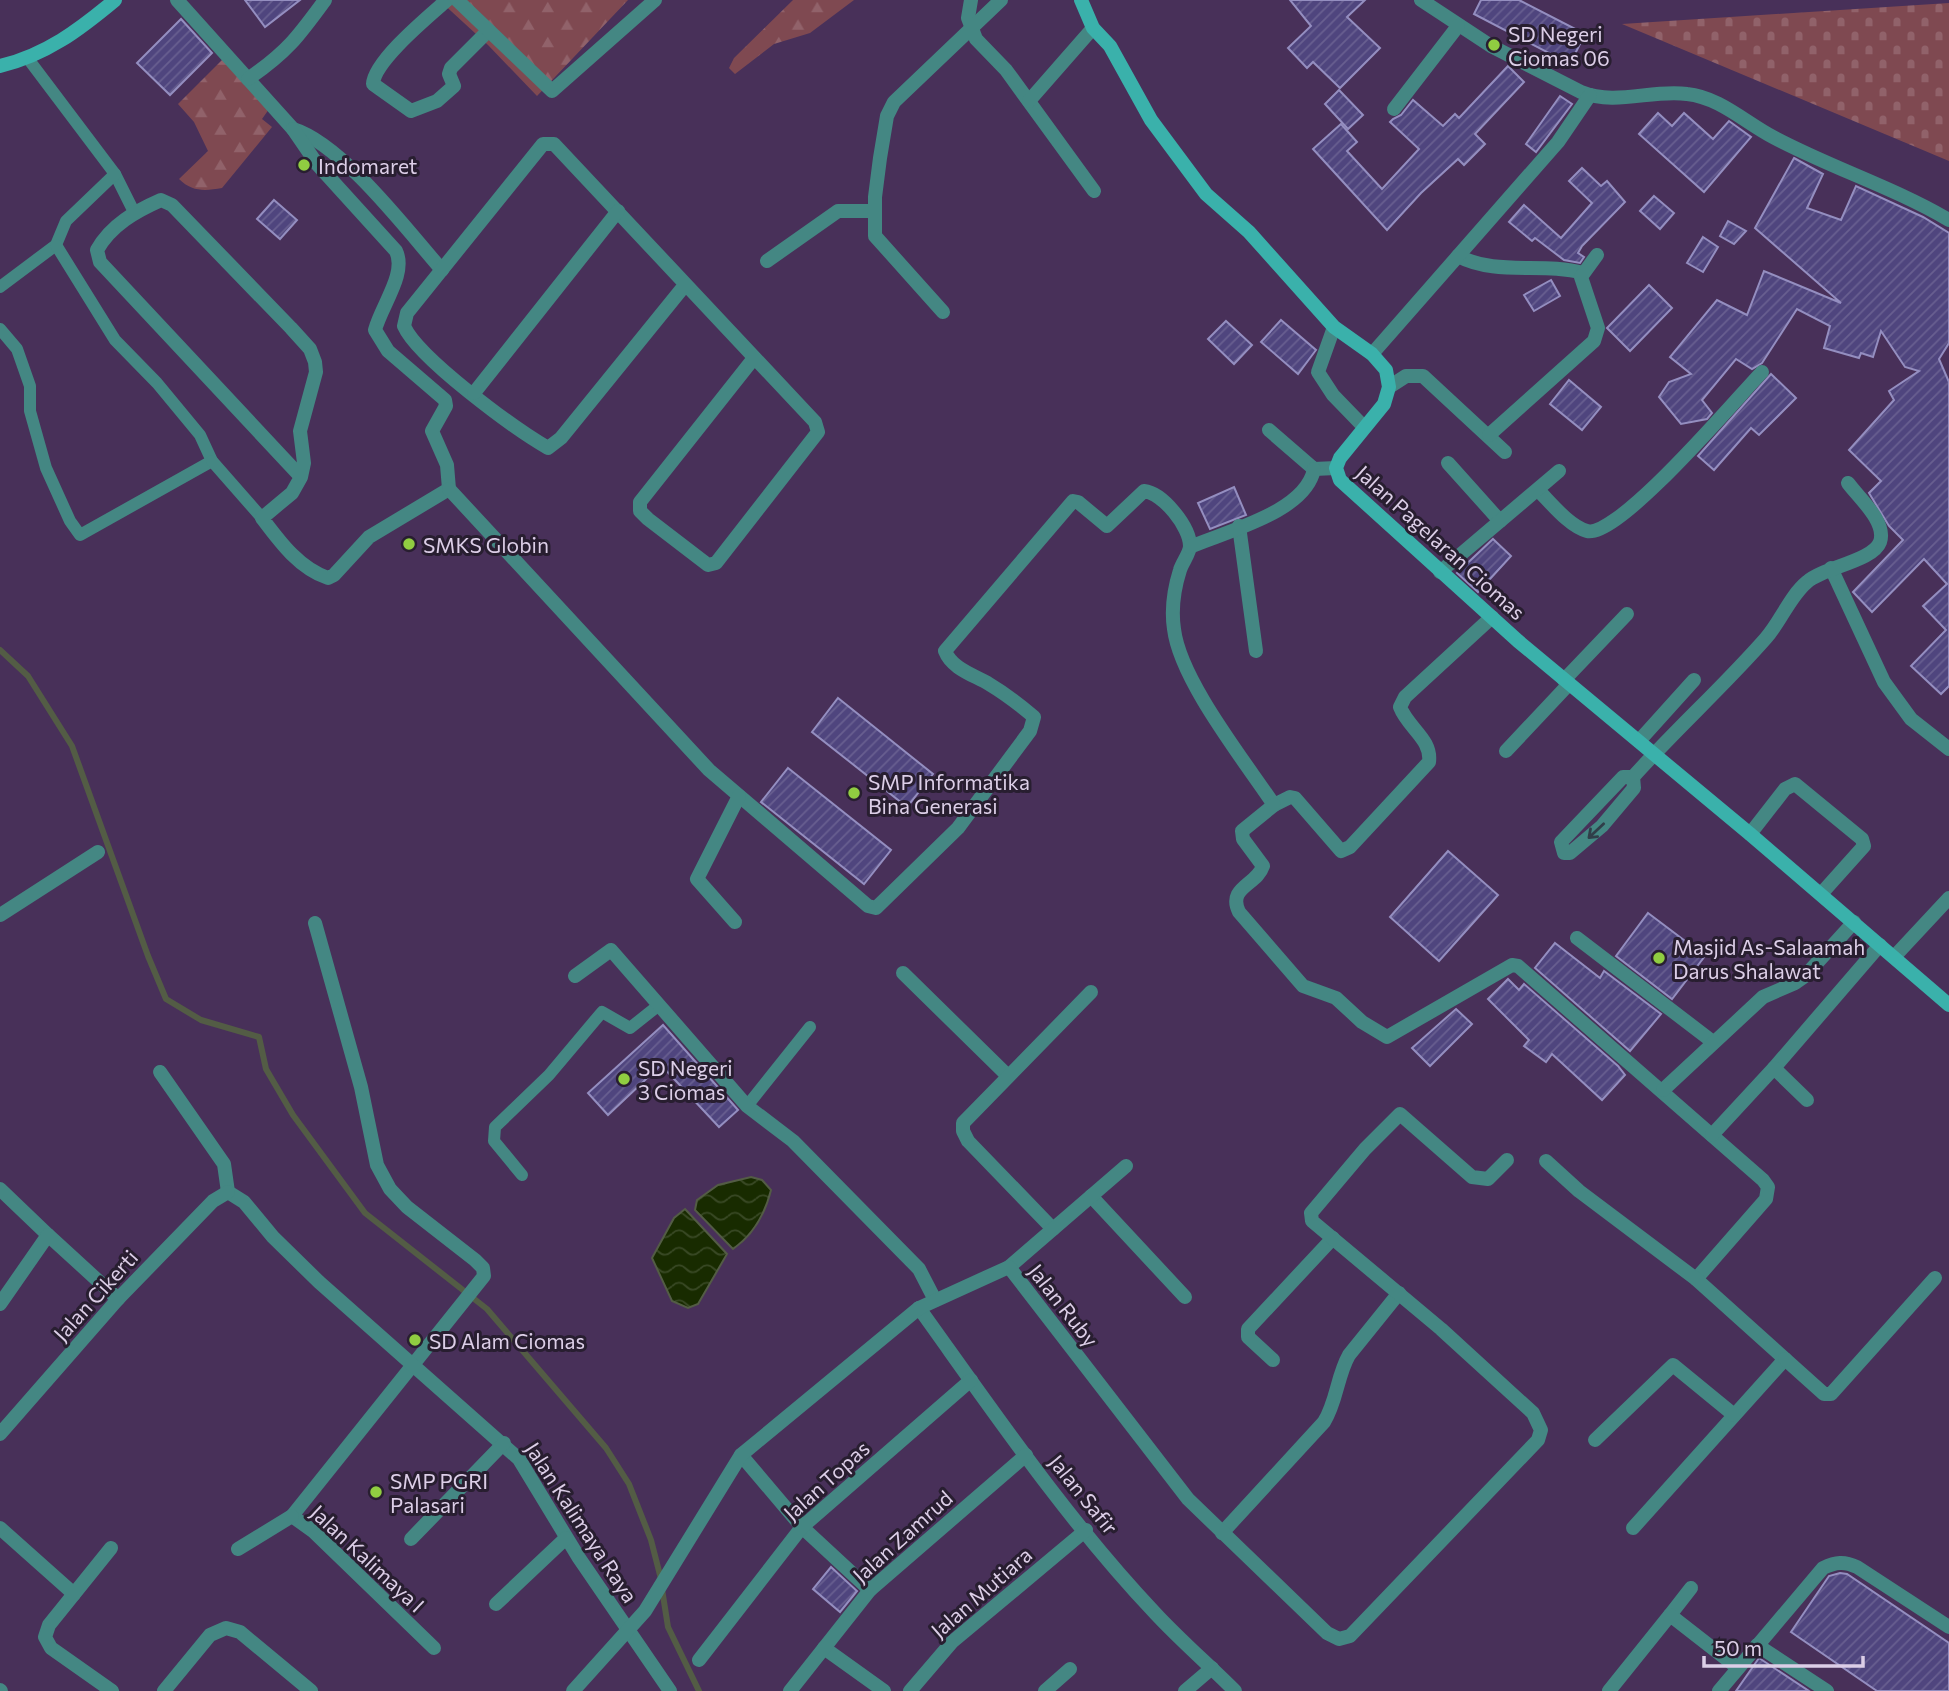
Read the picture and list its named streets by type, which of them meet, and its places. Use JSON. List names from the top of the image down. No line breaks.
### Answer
{"streets":{"main road":["Jalan Pagelaran Ciomas"],"street":["Jalan Cikerti","Jalan Ruby","Jalan Topas","Jalan Safir","Jalan Kalimaya Raya","Jalan Zamrud","Jalan Kalimaya I","Jalan Mutiara"]},"crossings":[["Jalan Cikerti","Jalan Kalimaya Raya"],["Jalan Ruby","Jalan Safir"],["Jalan Ruby","Jalan Kalimaya Raya"],["Jalan Topas","Jalan Safir"],["Jalan Safir","Jalan Zamrud"],["Jalan Safir","Jalan Mutiara"],["Jalan Kalimaya Raya","Jalan Kalimaya I"]],"places":["SD Negeri Ciomas 06","Indomaret","SMKS Globin","SMP Informatika Bina Generasi","Masjid As-Salaamah Darus Shalawat","SD Negeri 3 Ciomas","SD Alam Ciomas","SMP PGRI Palasari"],"scale_bar":"50 m"}
